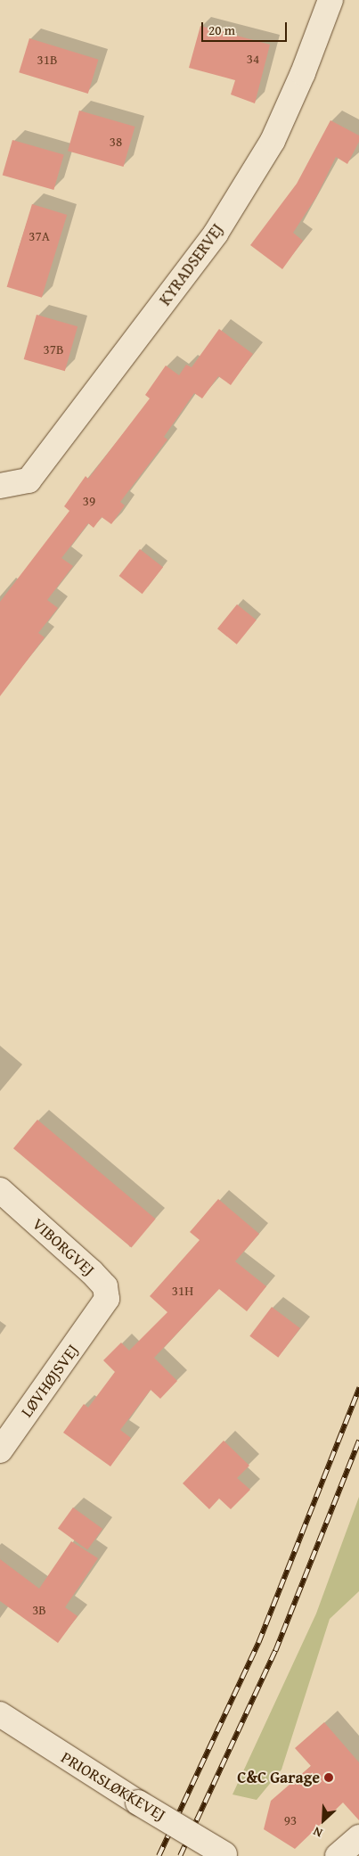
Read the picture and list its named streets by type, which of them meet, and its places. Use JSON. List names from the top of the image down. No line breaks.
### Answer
{"streets":{"street":["KYRADSERVEJ","VIBORGVEJ","LØVHØJSVEJ","PRIORSLØKKEVEJ"]},"crossings":[["VIBORGVEJ","LØVHØJSVEJ"]],"places":["C&C Garage"],"house_numbers":["34","31B","38","37A","37B","39","31H","3B","93"],"scale_bar":"20 m","north":"bottom left"}
